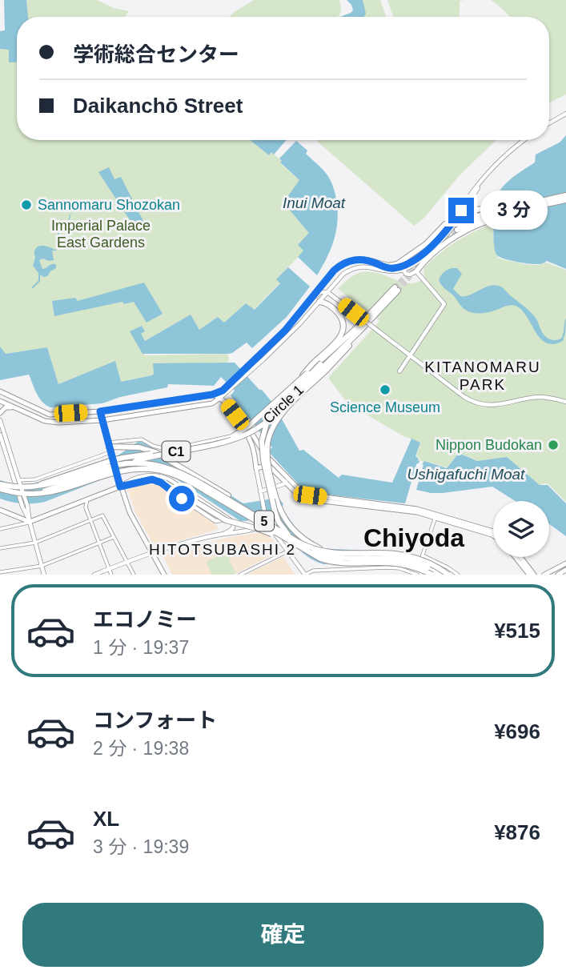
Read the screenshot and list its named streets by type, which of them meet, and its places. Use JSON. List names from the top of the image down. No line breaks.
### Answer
{"streets":{"highway":["Circle 1","C1","5"]},"crossings":[["Circle 1","C1"],["Circle 1","5"],["C1","5"]],"districts":["KITANOMARU PARK","Chiyoda","HITOTSUBASHI 2"],"water":["Inui Moat","Ushigafuchi Moat"],"parks":["Imperial Palace East Gardens"],"places":["Sannomaru Shozokan","Science Museum","Nippon Budokan"],"page":{"banner":["学術総合センター","Daikanchō Street"],"bubble":"3 分","list":[{"name":"エコノミー","note":"1 分 · 19:37","value":"¥515"},{"name":"コンフォート","note":"2 分 · 19:38","value":"¥696"},{"name":"XL","note":"3 分 · 19:39","value":"¥876"}],"buttons":"確定"}}
